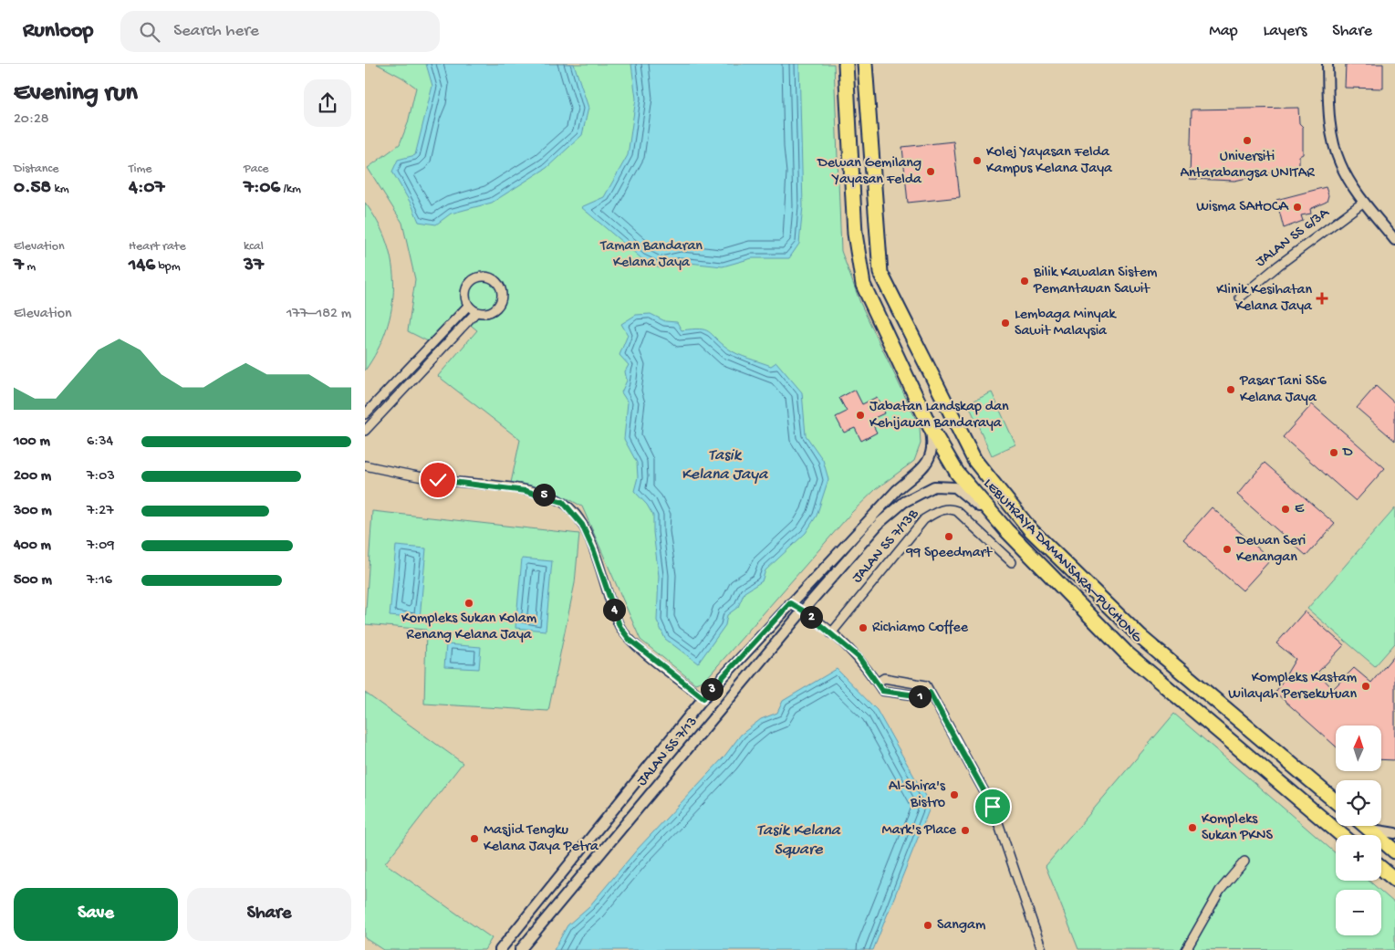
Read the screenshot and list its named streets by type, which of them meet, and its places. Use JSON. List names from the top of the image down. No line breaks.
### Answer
{"streets":{"highway":["LEBUHRAYA DAMANSARA–PUCHONG"],"street":["JALAN SS 6/3A","JALAN SS 7/13B","JALAN SS 7/13"]},"crossings":[["LEBUHRAYA DAMANSARA–PUCHONG","JALAN SS 7/13"]],"water":["Tasik Kelana Jaya","Tasik Kelana Square"],"parks":["Taman Bandaran Kelana Jaya"],"places":{"other":["Universiti Antarabangsa UNITAR","Kolej Yayasan Felda Kampus Kelana Jaya","Dewan Gemilang Yayasan Felda","Wisma SAHOCA","Bilik Kawalan Sistem Pemantauan Sawit","Lembaga Minyak Sawit Malaysia","Pasar Tani SS6 Kelana Jaya","Jabatan Landskap dan Kehijauan Bandaraya","D","E","99 Speedmart","Dewan Seri Kenangan","Kompleks Sukan Kolam Renang Kelana Jaya","Richiamo Coffee","Kompleks Kastam Wilayah Persekutuan","Al-Shira's Bistro","Kompleks Sukan PKNS","Mark's Place","Masjid Tengku Kelana Jaya Petra","Sangam"],"health":["Klinik Kesihatan Kelana Jaya"]},"north":"top","page":{"header":"Runloop","search":"Search here","nav":["Map","Layers","Share"],"heading":["Evening run","20:28"],"stats":[["Distance","0.58 km"],["Time","4:07"],["Pace","7:06 /km"],["Elevation","7 m"],["Heart rate","146 bpm"],["kcal","37"]],"chart":["Elevation","177–182 m"],"list":[{"name":"100 m","note":"6:34"},{"name":"200 m","note":"7:03"},{"name":"300 m","note":"7:27"},{"name":"400 m","note":"7:09"},{"name":"500 m","note":"7:16"}],"pins":["5","4","2","3","1"],"map_buttons":["+","−"],"buttons":["Save","Share"]}}
